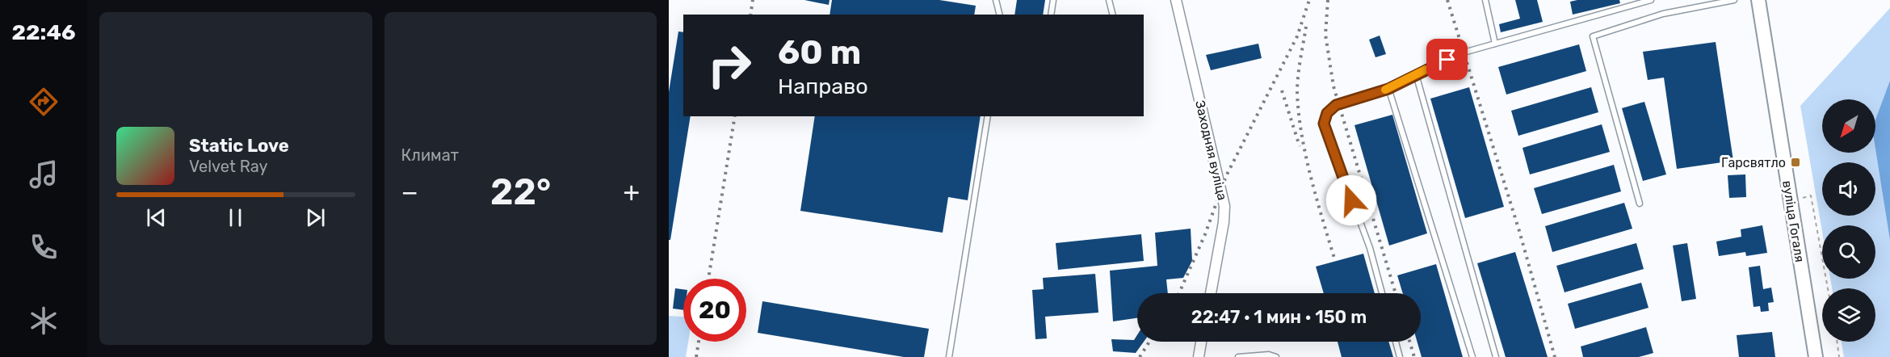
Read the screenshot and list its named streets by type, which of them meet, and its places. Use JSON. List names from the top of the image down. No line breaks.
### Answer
{"streets":{"main road":["вуліца Гогаля"],"street":["Заходняя вуліца"]},"places":{"transit":["Гарсвятло"]},"north":"bottom left","page":{"tabs":"22:46","tile":"Климат","turn":["60 m","Направо"],"song":["Static Love","Velvet Ray"],"heat":["−","22°","+"],"limit":"20","trip":"22:47 · 1 мин · 150 m"}}
